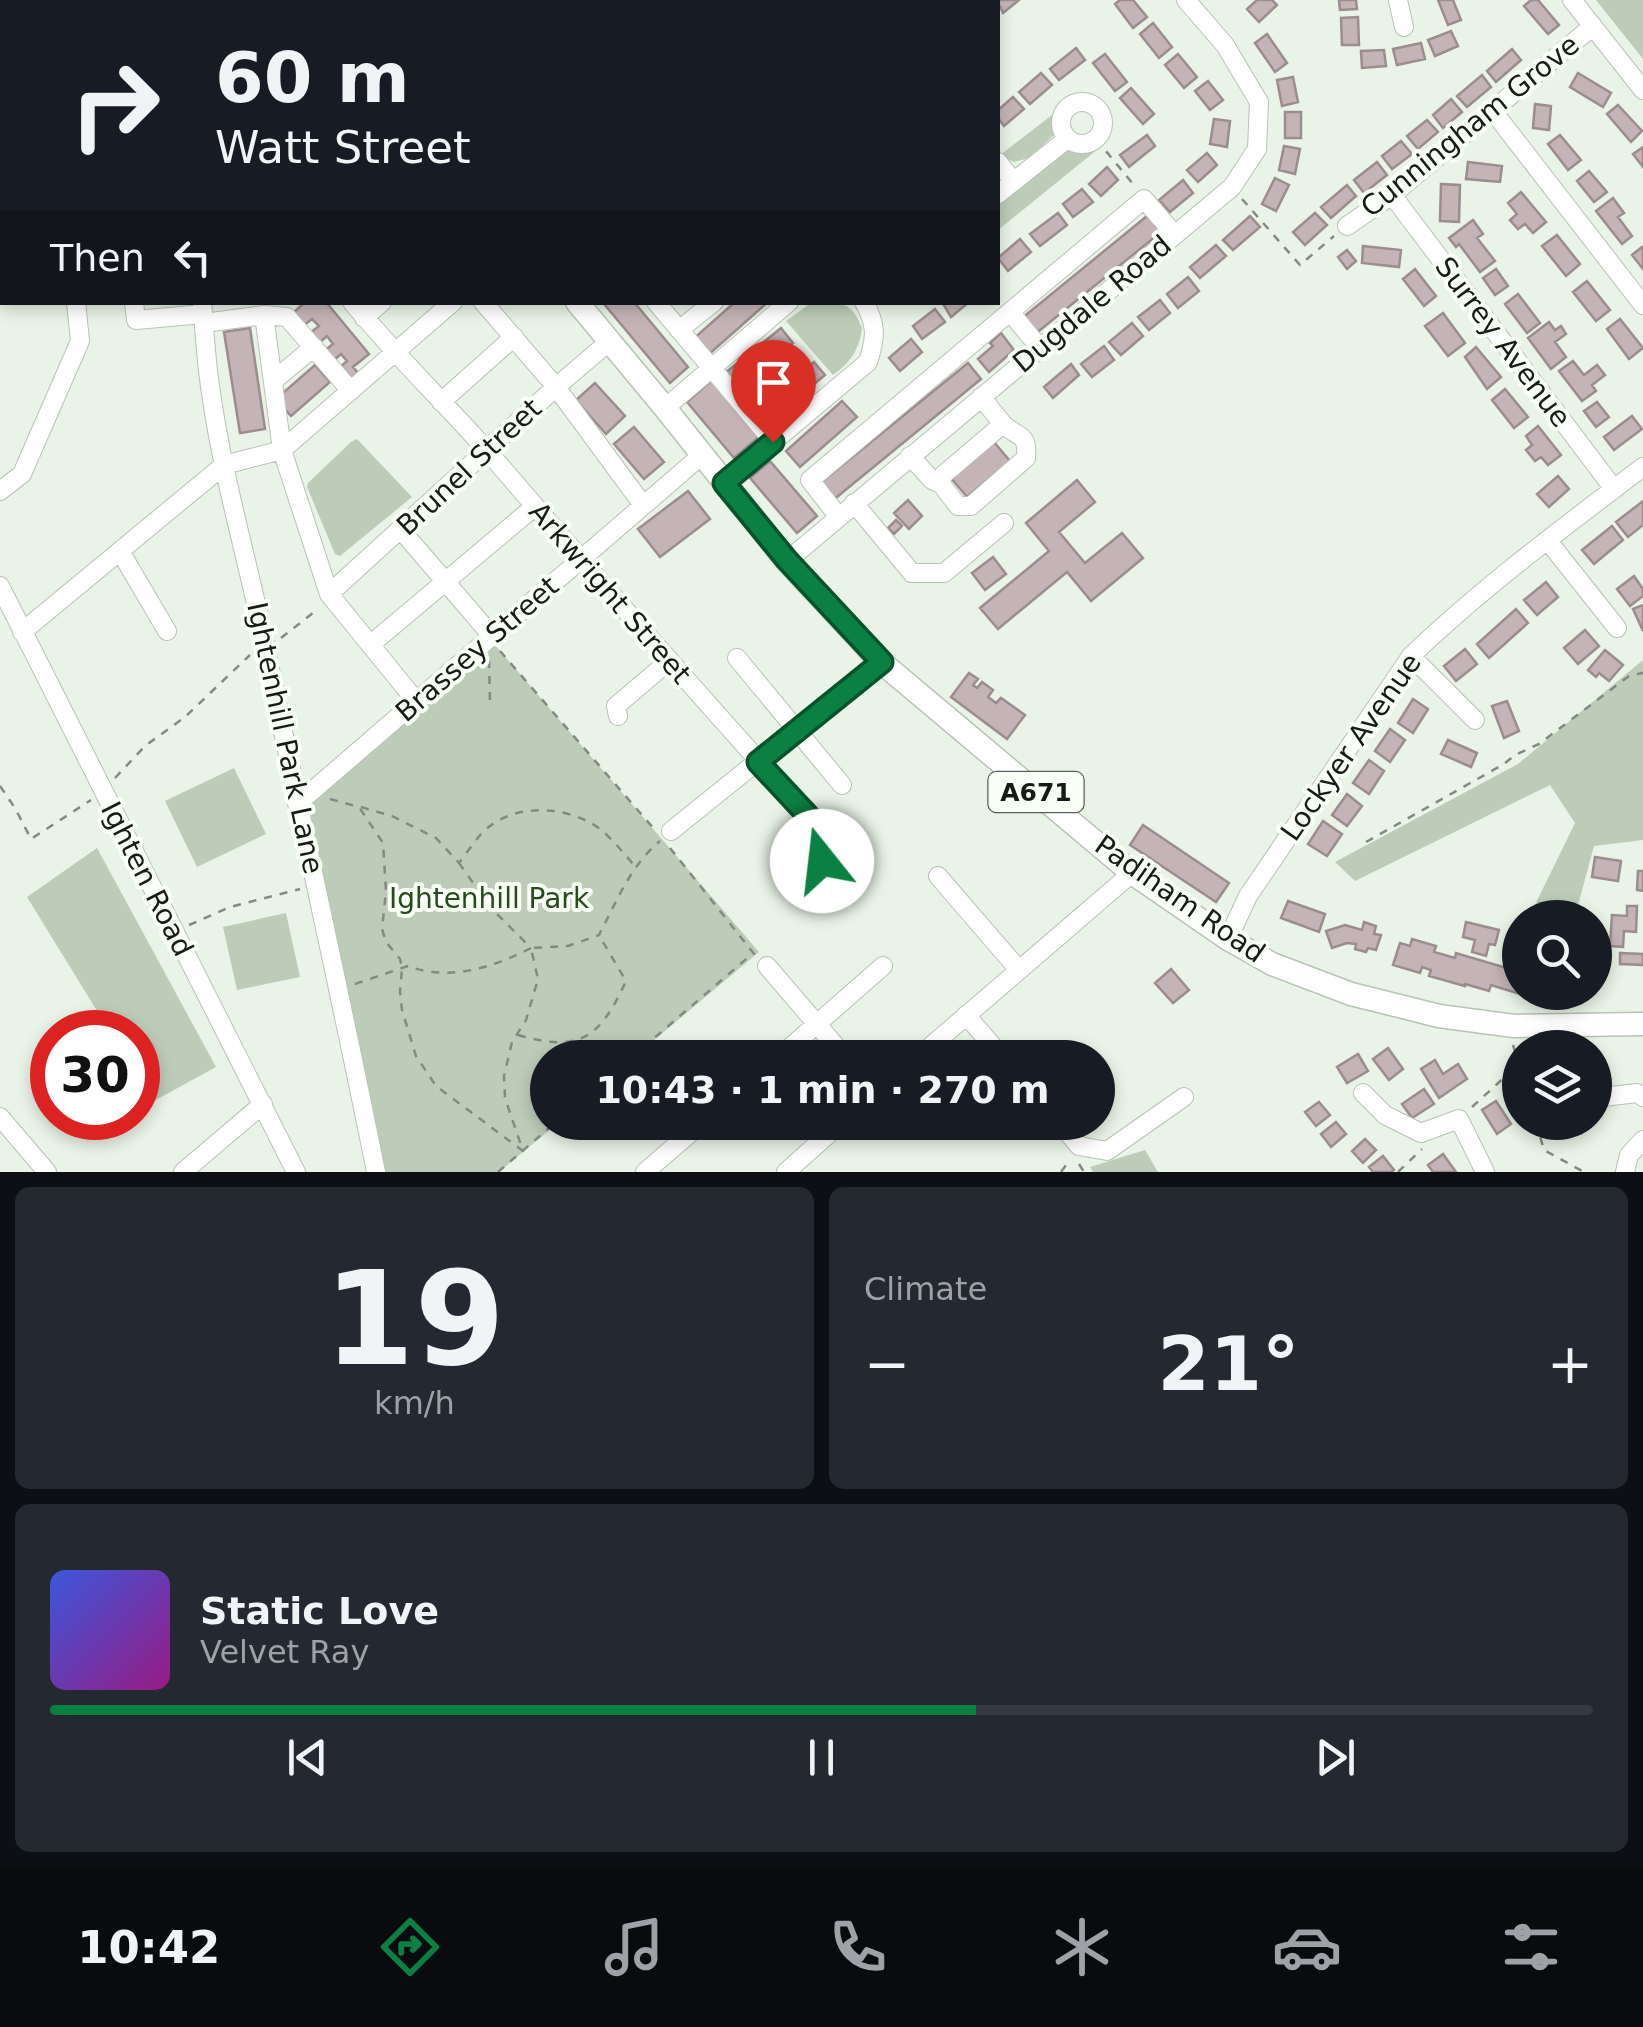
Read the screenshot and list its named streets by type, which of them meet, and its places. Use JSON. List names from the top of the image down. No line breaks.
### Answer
{"streets":{"main road":["A671","Padiham Road"],"street":["Cunningham Grove","Dugdale Road","Surrey Avenue","Brunel Street","Arkwright Street","Brassey Street","Ightenhill Park Lane","Lockyer Avenue","Ighten Road"]},"crossings":[["Cunningham Grove","Surrey Avenue"],["Dugdale Road","Padiham Road"],["Surrey Avenue","Lockyer Avenue"],["Brunel Street","Arkwright Street"],["Brunel Street","Padiham Road"],["Arkwright Street","Brassey Street"],["Brassey Street","Ightenhill Park Lane"],["Brassey Street","Padiham Road"],["Lockyer Avenue","Padiham Road"]],"parks":["Ightenhill Park"],"page":{"turn":["60 m","Watt Street"],"then":"Then","limit":"30","trip":"10:43 · 1 min · 270 m","tile":[["19","km/h"],"Climate"],"heat":["−","21°","+"],"song":["Static Love","Velvet Ray"],"tabs":"10:42"}}
